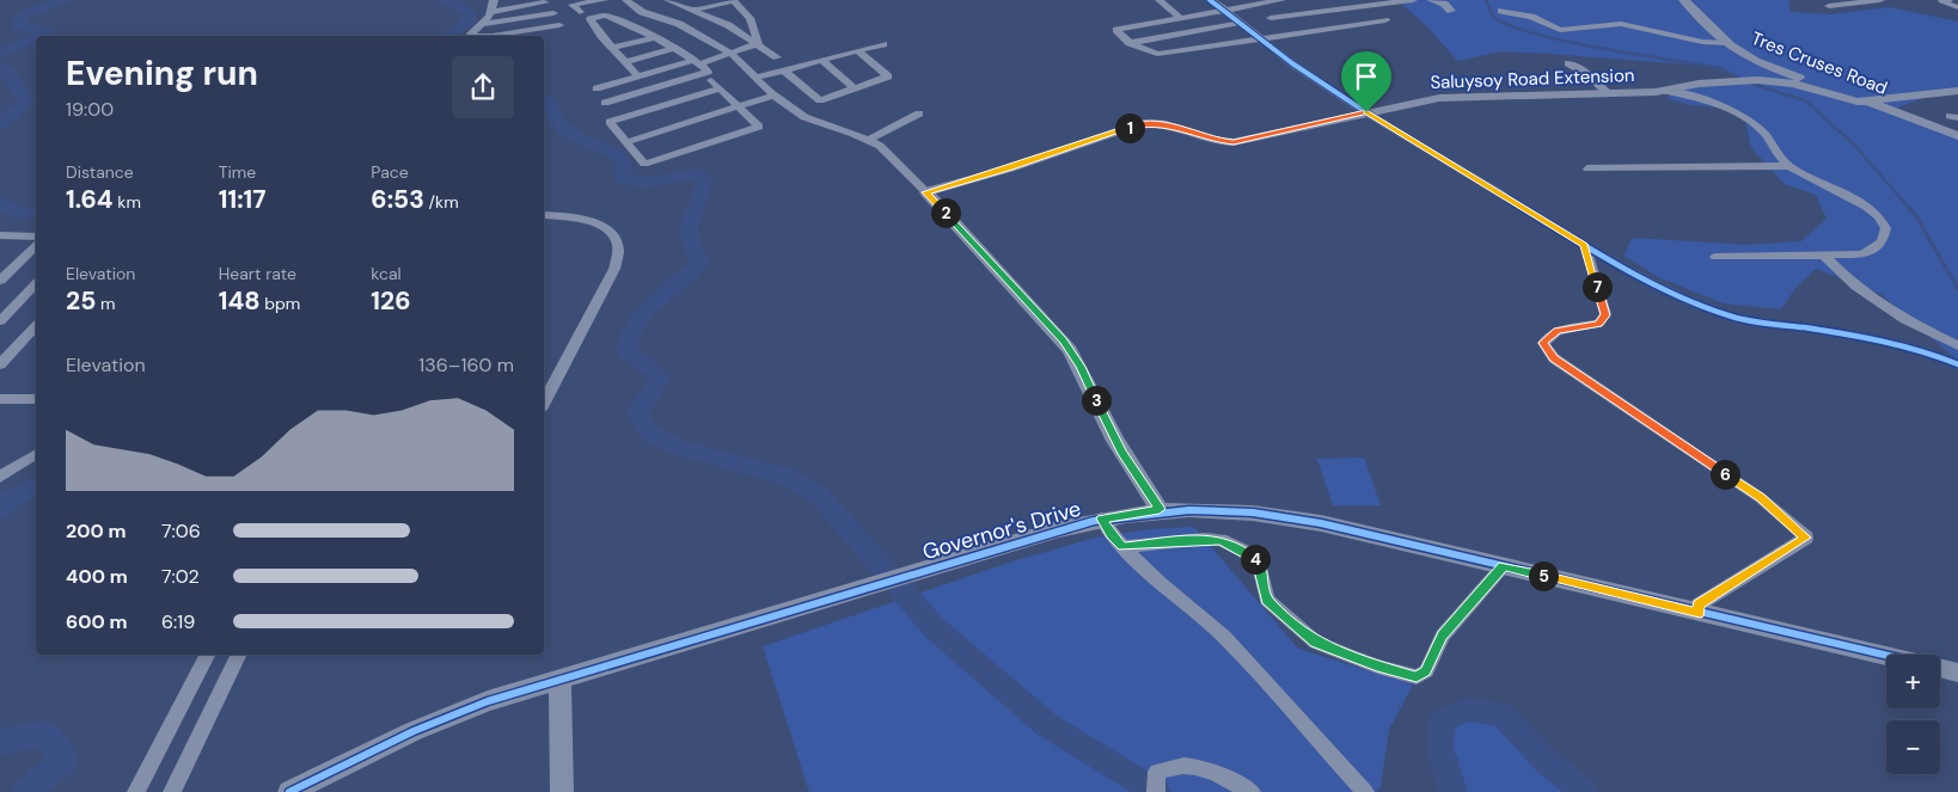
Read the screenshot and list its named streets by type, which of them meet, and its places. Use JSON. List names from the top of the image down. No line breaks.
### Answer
{"streets":{"main road":["Tres Cruses Road","Saluysoy Road Extension","Governor's Drive"]},"crossings":[["Tres Cruses Road","Saluysoy Road Extension"]],"page":{"heading":["Evening run","19:00"],"pins":["1","2","7","3","6","4","5"],"stats":[["Distance","1.64 km"],["Time","11:17"],["Pace","6:53 /km"],["Elevation","25 m"],["Heart rate","148 bpm"],["kcal","126"]],"chart":["Elevation","136–160 m"],"list":[{"name":"200 m","note":"7:06"},{"name":"400 m","note":"7:02"},{"name":"600 m","note":"6:19"}],"map_buttons":["+","−"]}}
